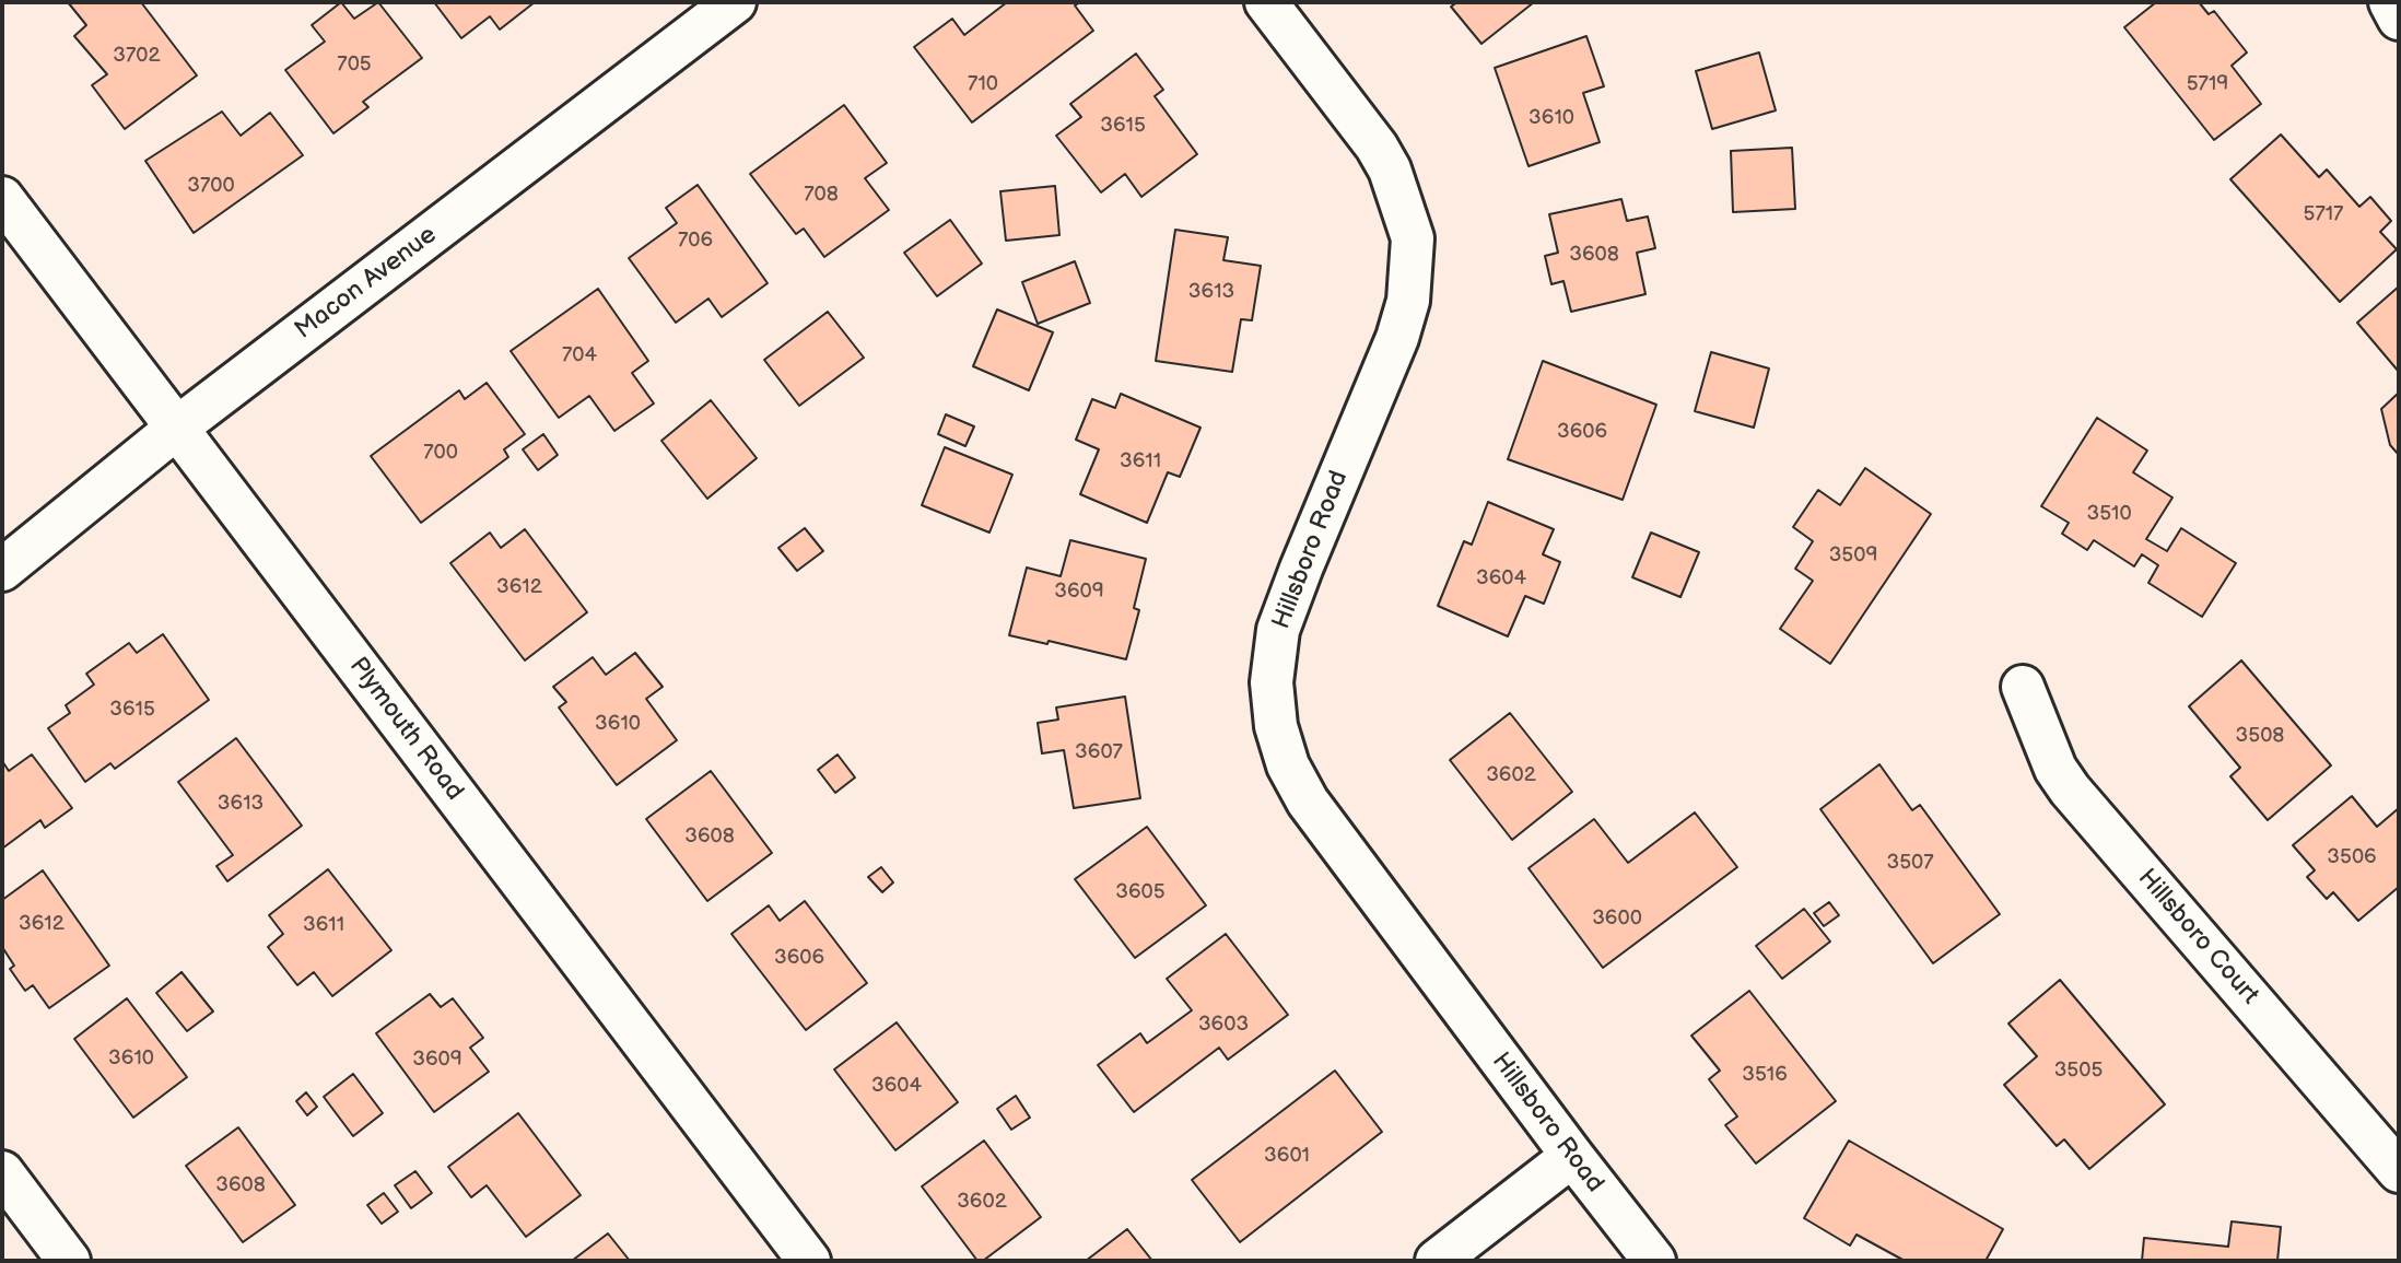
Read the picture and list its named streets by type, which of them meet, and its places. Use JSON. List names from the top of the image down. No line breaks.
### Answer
{"streets":{"street":["Macon Avenue","Hillsboro Road","Plymouth Road","Hillsboro Court"]},"crossings":[["Macon Avenue","Plymouth Road"]],"house_numbers":["3702","705","710","5719","3610","3615","3700","708","5717","706","3608","3613","704","3606","700","3611","3510","3509","3604","3612","3609","3615","3610","3508","3607","3602","3613","3608","3506","3507","3605","3600","3612","3611","3606","3603","3610","3609","3505","3516","3604","3601","3608","3602"]}
